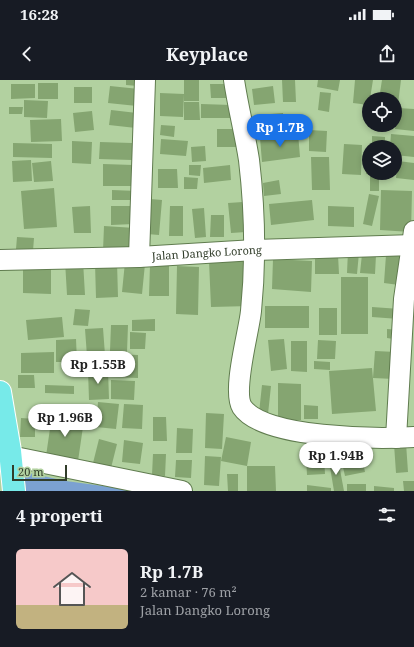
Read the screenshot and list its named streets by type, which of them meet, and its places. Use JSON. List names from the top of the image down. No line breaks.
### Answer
{"streets":{"street":["Jalan Dangko Lorong"]},"scale_bar":"20 m","page":{"status":"16:28","header":"Keyplace","price":["Rp 1.7B","Rp 1.55B","Rp 1.96B","Rp 1.94B"],"scale":"20 m","heading":"4 properti","list":[{"name":"Rp 1.7B","note":"2 kamar · 76 m² · Jalan Dangko Lorong"}]}}
